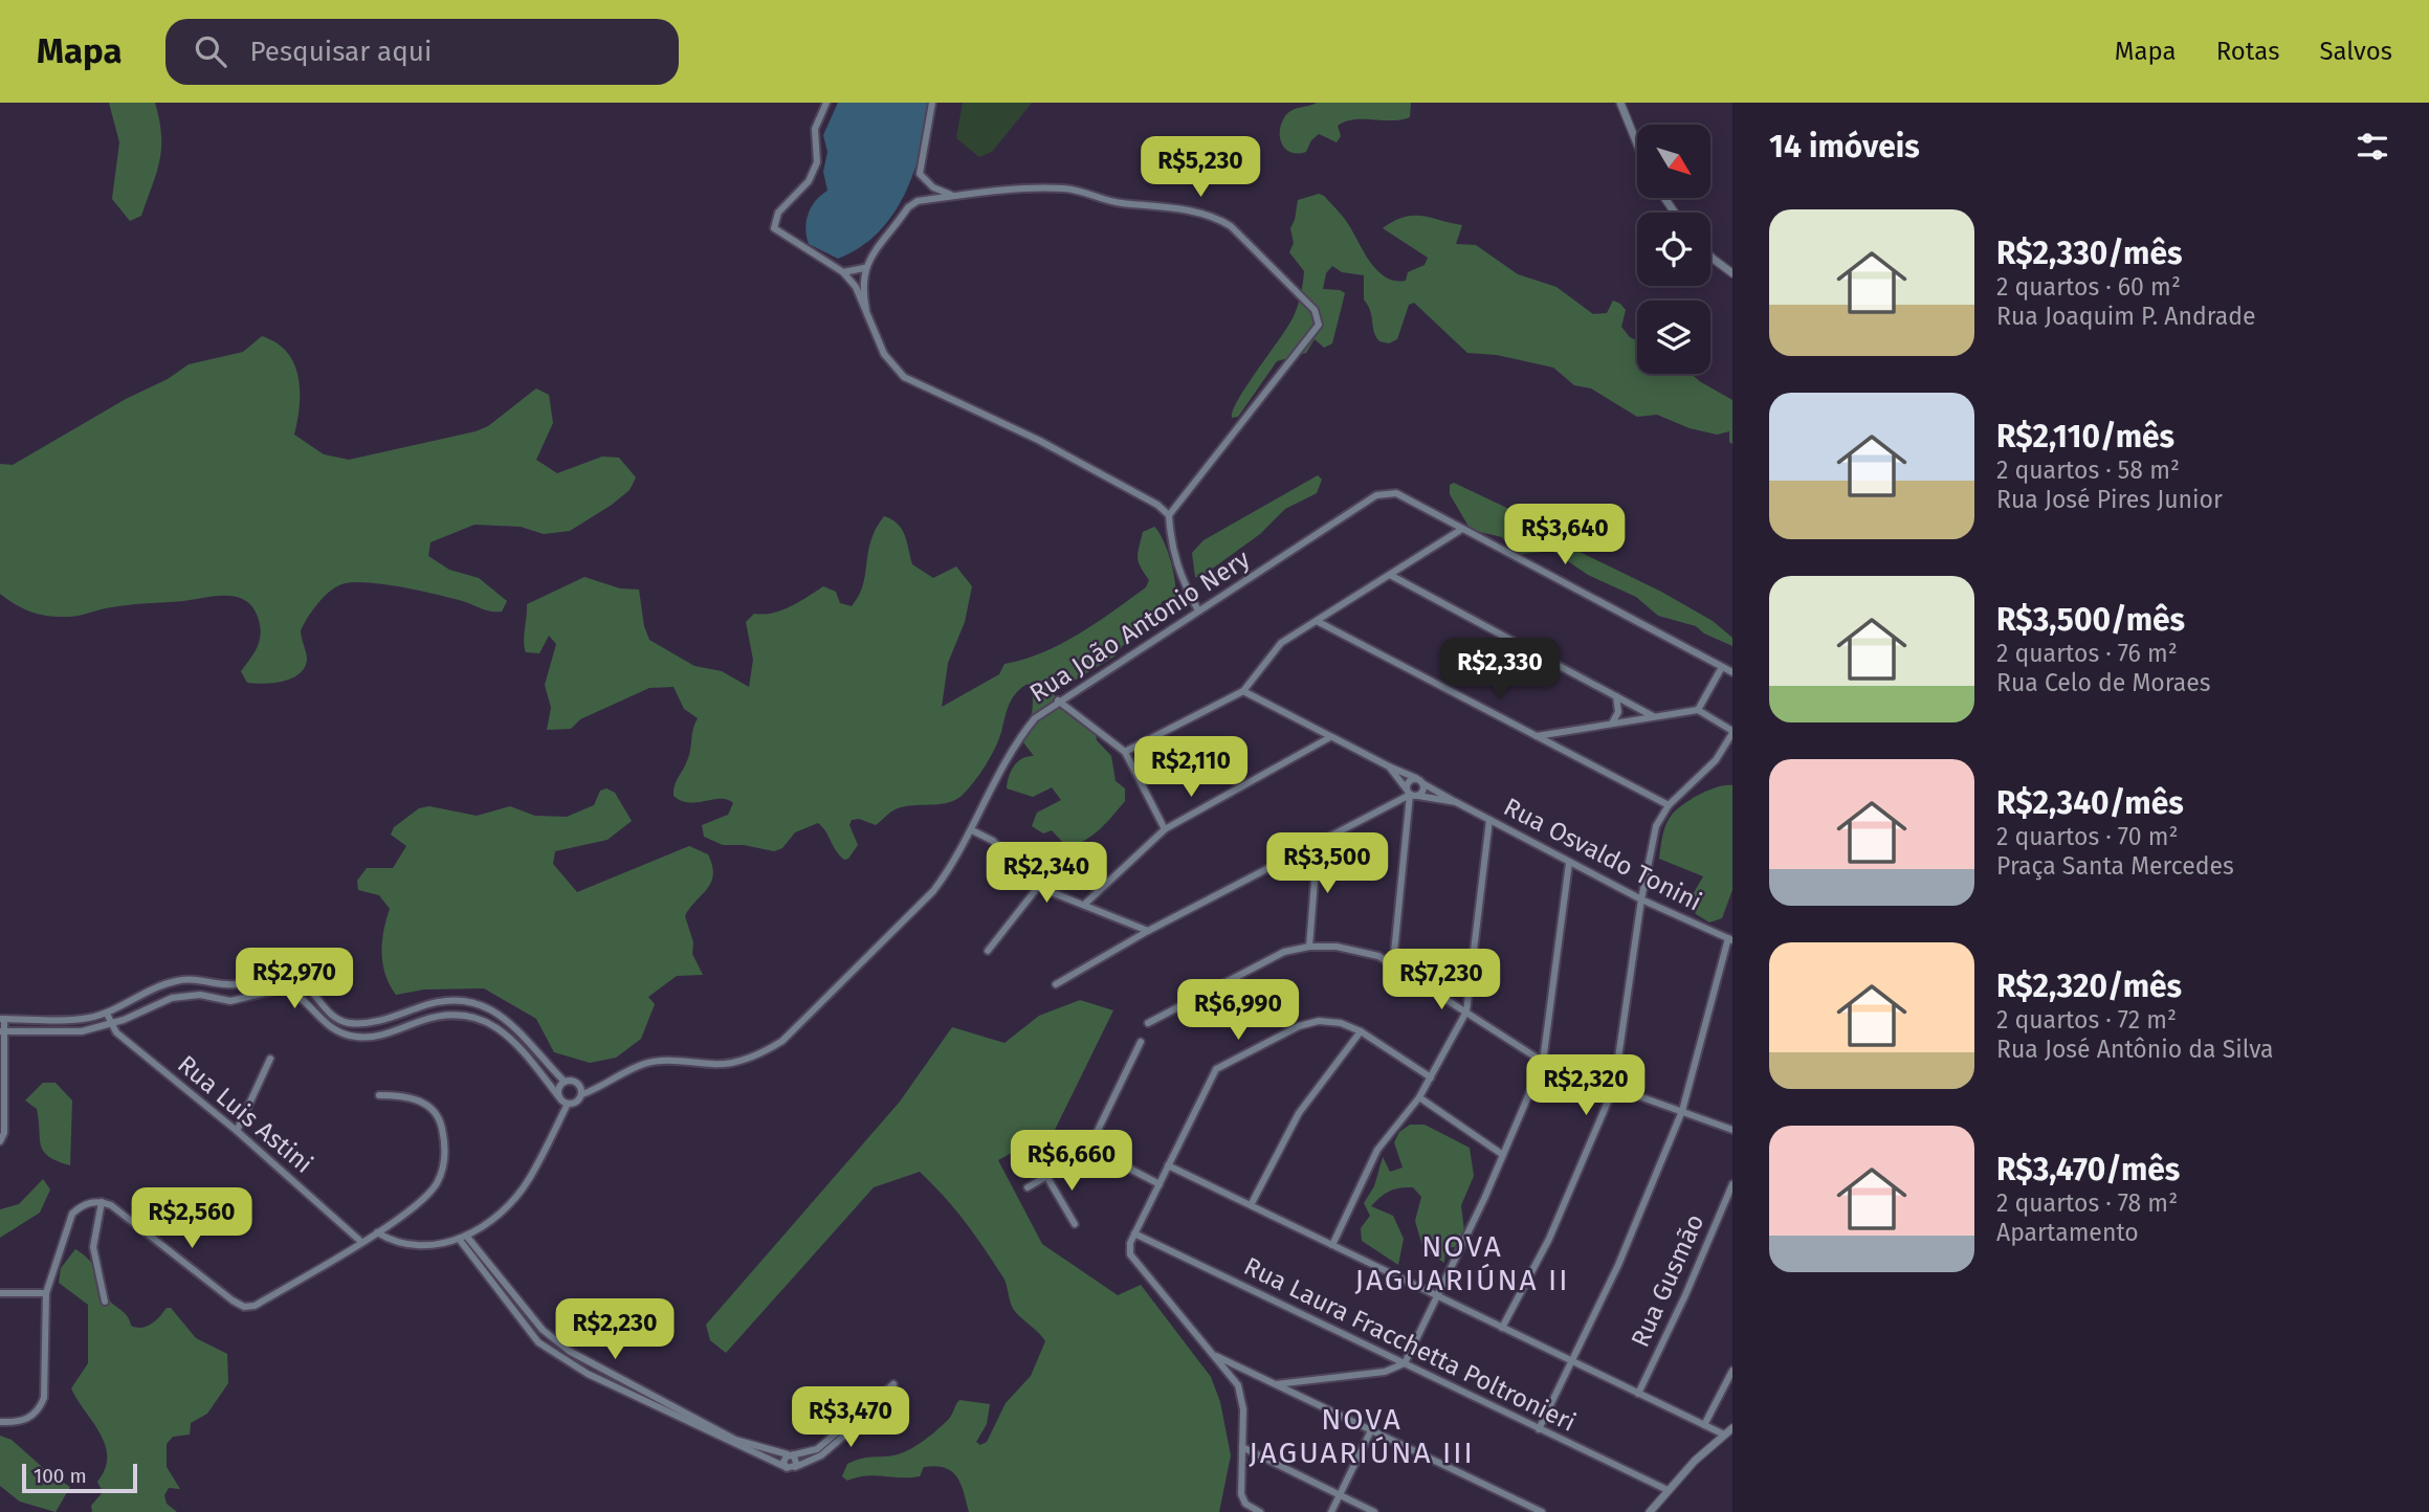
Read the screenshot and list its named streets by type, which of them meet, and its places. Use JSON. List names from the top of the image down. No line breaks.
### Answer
{"streets":{"street":["Rua João Antonio Nery","Rua Osvaldo Tonini","Rua Luis Astini","Rua Gusmão","Rua Laura Fracchetta Poltronieri"]},"districts":["NOVA JAGUARIÚNA II","NOVA JAGUARIÚNA III"],"scale_bar":"100 m","north":"bottom right","page":{"header":"Mapa","search":"Pesquisar aqui","nav":["Mapa","Rotas","Salvos"],"heading":"14 imóveis","price":["R$5,230","R$3,640","R$2,330","R$2,110","R$3,500","R$2,340","R$2,970","R$7,230","R$6,990","R$2,320","R$6,660","R$2,560","R$2,230","R$3,470"],"list":[{"name":"R$2,330/mês","note":"2 quartos · 60 m² · Rua Joaquim P. Andrade"},{"name":"R$2,110/mês","note":"2 quartos · 58 m² · Rua José Pires Junior"},{"name":"R$3,500/mês","note":"2 quartos · 76 m² · Rua Celo de Moraes"},{"name":"R$2,340/mês","note":"2 quartos · 70 m² · Praça Santa Mercedes"},{"name":"R$2,320/mês","note":"2 quartos · 72 m² · Rua José Antônio da Silva"},{"name":"R$3,470/mês","note":"2 quartos · 78 m² · Apartamento"}],"scale":"100 m"}}
